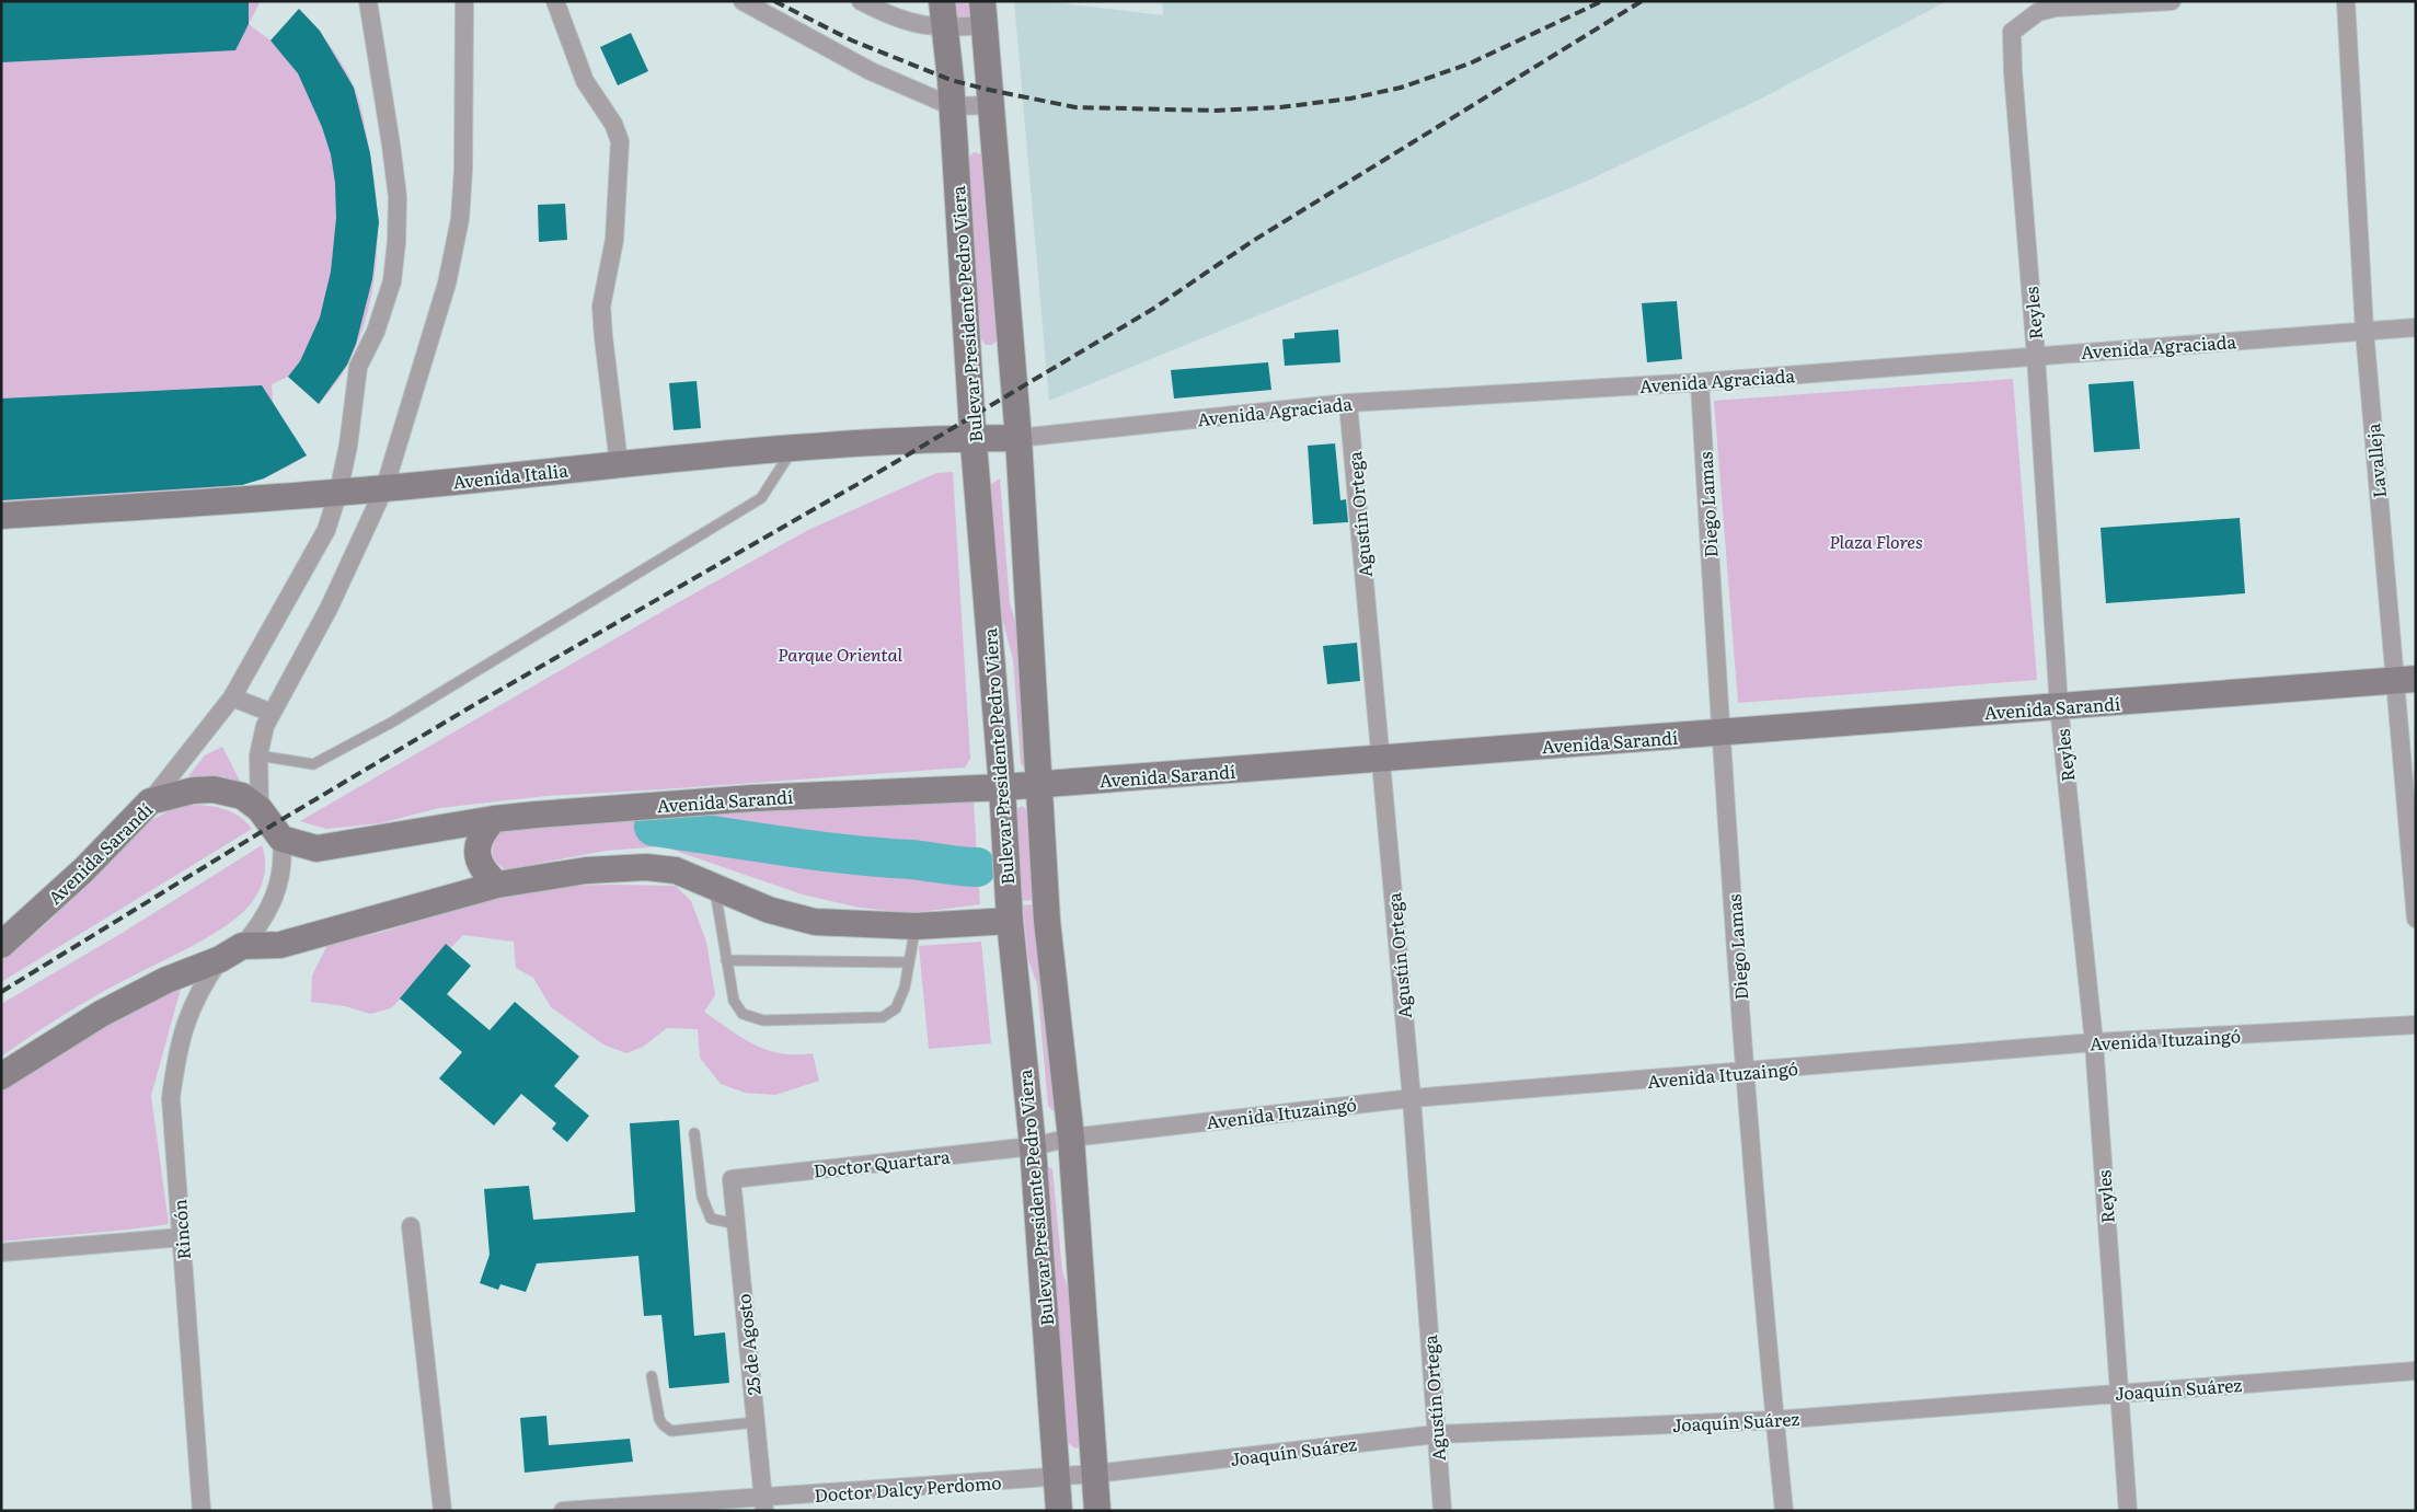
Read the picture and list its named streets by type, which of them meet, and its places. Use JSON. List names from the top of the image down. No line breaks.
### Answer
{"streets":{"street":["Reyles","Bulevar Presidente Pedro Viera","Avenida Agraciada","Lavalleja","Avenida Italia","Diego Lamas","Agustín Ortega","Avenida Sarandí","Avenida Ituzaingó","Doctor Quartara","Rincón","25 de Agosto","Joaquín Suárez","Doctor Dalcy Perdomo"]},"crossings":[["Reyles","Avenida Agraciada"],["Reyles","Avenida Sarandí"],["Reyles","Avenida Ituzaingó"],["Reyles","Joaquín Suárez"],["Bulevar Presidente Pedro Viera","Avenida Italia"],["Bulevar Presidente Pedro Viera","Avenida Sarandí"],["Bulevar Presidente Pedro Viera","Avenida Ituzaingó"],["Bulevar Presidente Pedro Viera","Doctor Quartara"],["Bulevar Presidente Pedro Viera","Joaquín Suárez"],["Bulevar Presidente Pedro Viera","Doctor Dalcy Perdomo"],["Avenida Agraciada","Lavalleja"],["Avenida Agraciada","Avenida Italia"],["Avenida Agraciada","Diego Lamas"],["Avenida Agraciada","Agustín Ortega"],["Lavalleja","Avenida Sarandí"],["Diego Lamas","Avenida Sarandí"],["Diego Lamas","Avenida Ituzaingó"],["Diego Lamas","Joaquín Suárez"],["Agustín Ortega","Avenida Sarandí"],["Agustín Ortega","Avenida Ituzaingó"],["Agustín Ortega","Joaquín Suárez"],["Avenida Sarandí","Rincón"],["Avenida Ituzaingó","Doctor Quartara"],["Doctor Quartara","25 de Agosto"],["25 de Agosto","Doctor Dalcy Perdomo"],["Joaquín Suárez","Doctor Dalcy Perdomo"]],"parks":["Plaza Flores","Parque Oriental"]}
